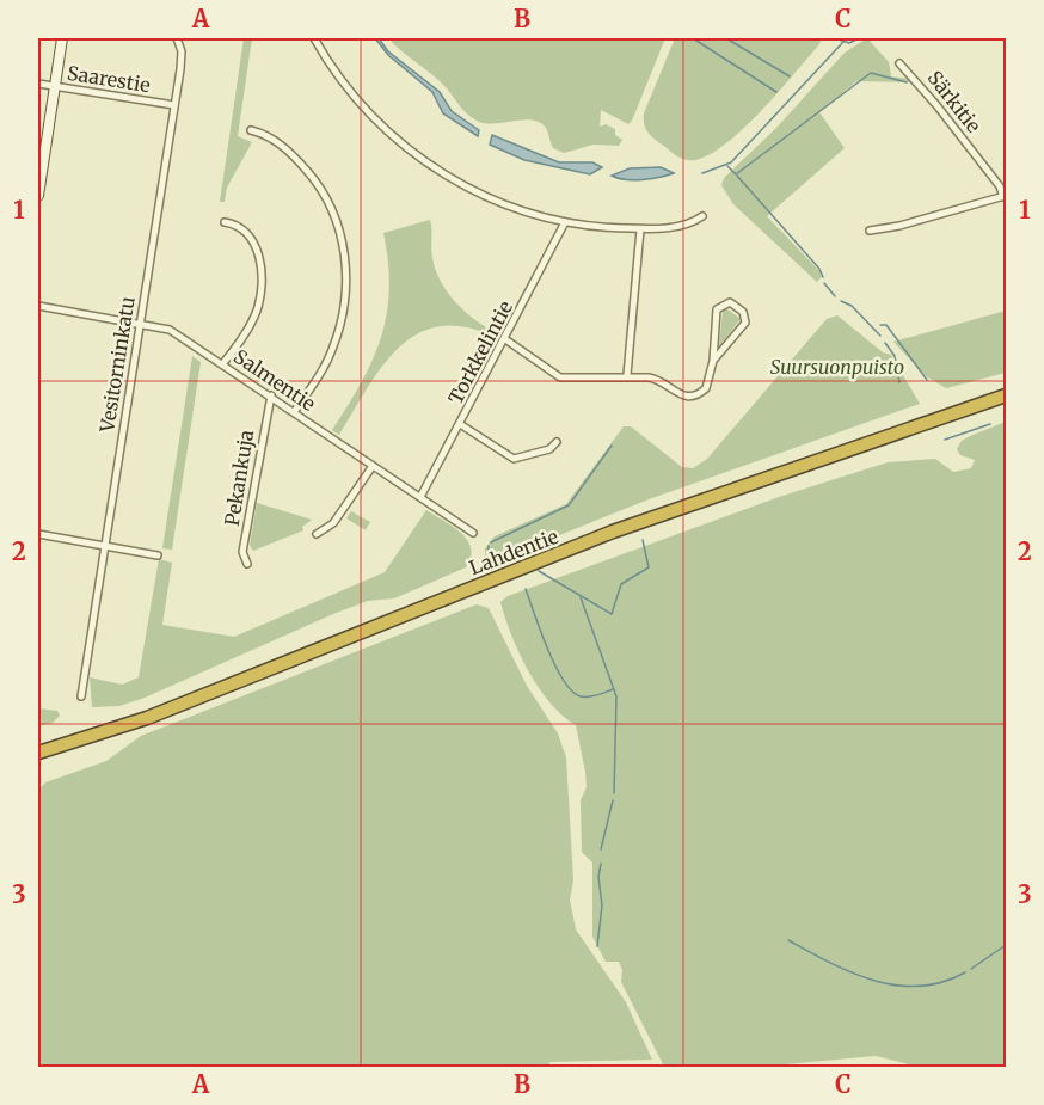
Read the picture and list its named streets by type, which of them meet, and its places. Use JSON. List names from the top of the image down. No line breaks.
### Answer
{"streets":{"highway":["Lahdentie"],"street":["Saarestie","Särkitie","Torkkelintie","Vesitorninkatu","Salmentie","Pekankuja"]},"crossings":[["Saarestie","Vesitorninkatu"],["Torkkelintie","Salmentie"],["Vesitorninkatu","Salmentie"],["Salmentie","Pekankuja"]],"parks":["Suursuonpuisto"],"grid":{"columns":["A","B","C"],"rows":["1","2","3"]}}
